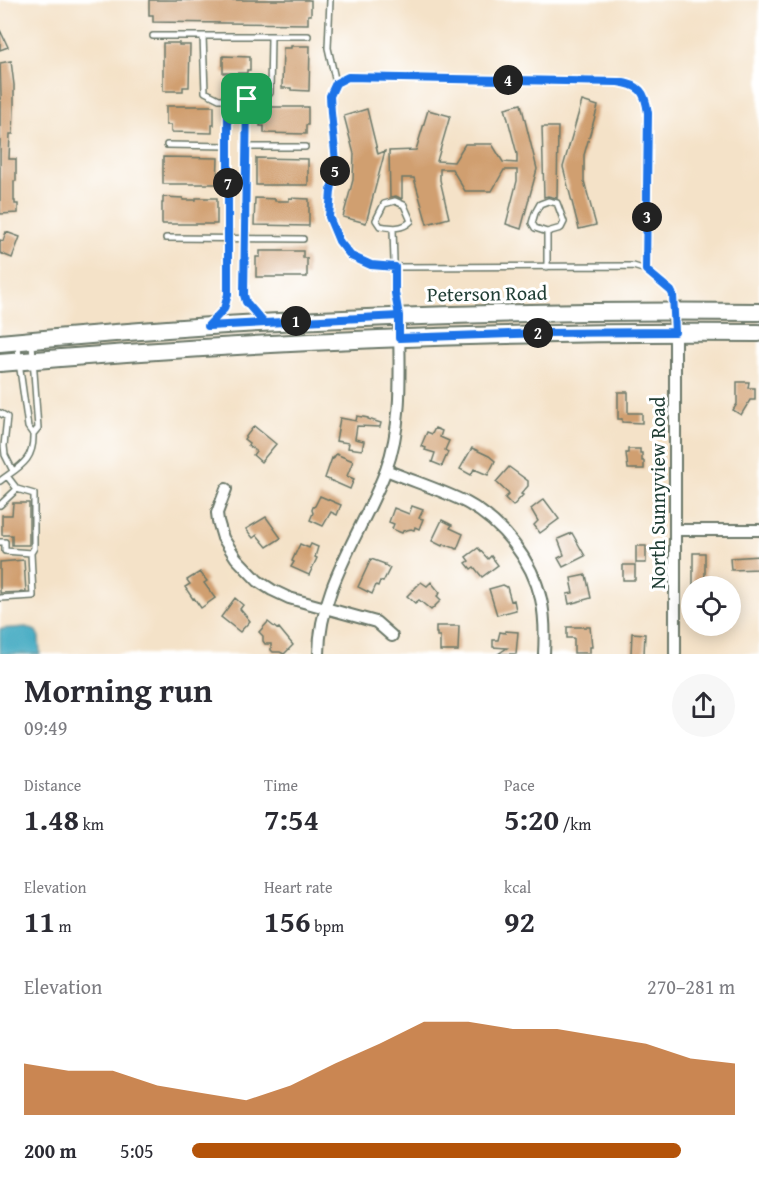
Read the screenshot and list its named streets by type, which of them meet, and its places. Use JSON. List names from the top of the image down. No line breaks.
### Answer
{"streets":{"main road":["Peterson Road"],"street":["North Sunnyview Road"]},"crossings":[["Peterson Road","North Sunnyview Road"]],"page":{"pins":["4","5","7","3","1","2"],"heading":["Morning run","09:49"],"stats":[["Distance","1.48 km"],["Time","7:54"],["Pace","5:20 /km"],["Elevation","11 m"],["Heart rate","156 bpm"],["kcal","92"]],"chart":["Elevation","270–281 m"],"list":[{"name":"200 m","note":"5:05"}]}}
